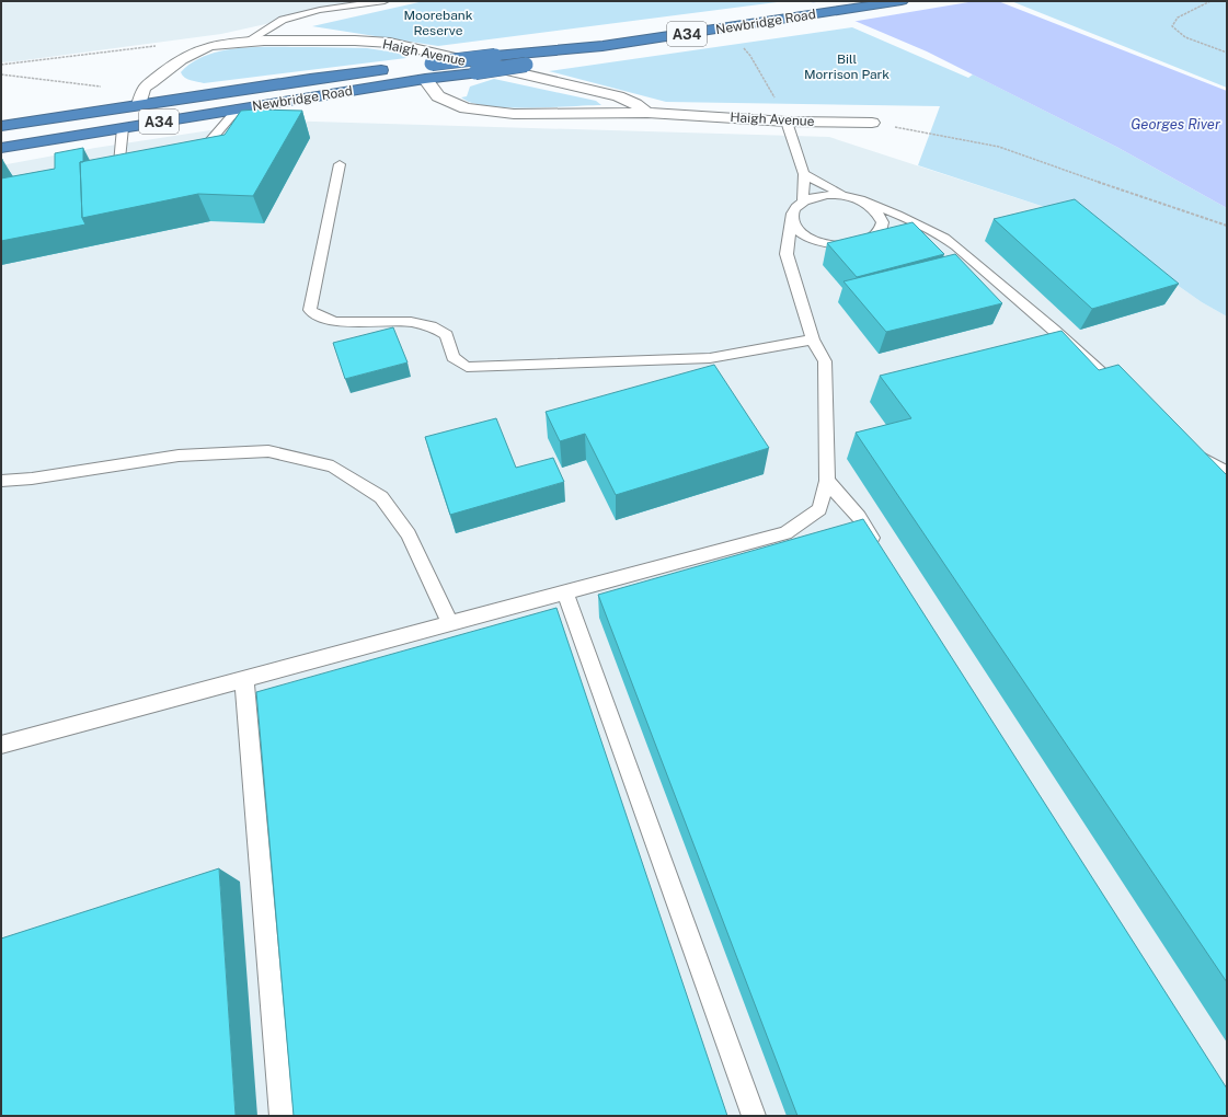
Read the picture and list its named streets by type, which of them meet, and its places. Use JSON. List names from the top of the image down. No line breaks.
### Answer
{"streets":{"highway":["Newbridge Road","A34"],"street":["Haigh Avenue"]},"crossings":[["Newbridge Road","Haigh Avenue"]],"water":["Georges River"],"parks":["Moorebank Reserve","Bill Morrison Park"]}
